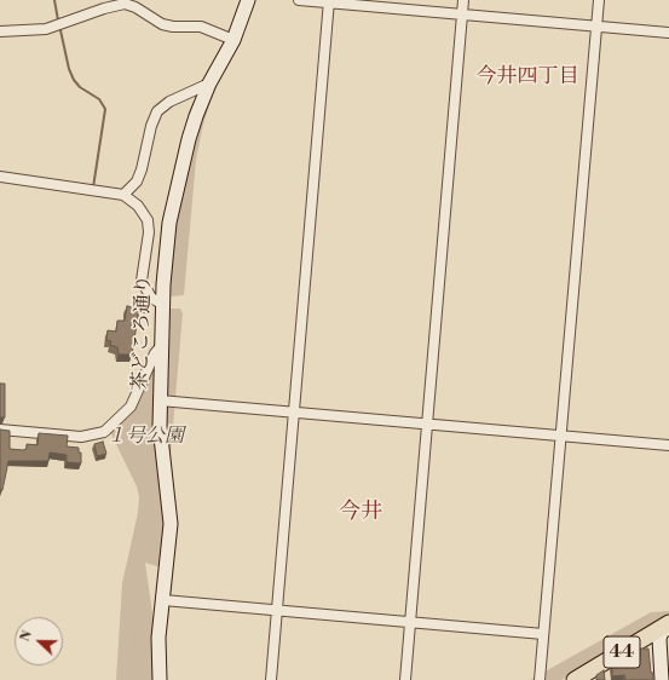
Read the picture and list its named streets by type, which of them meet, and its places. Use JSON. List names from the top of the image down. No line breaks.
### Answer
{"streets":{"main road":["44"],"street":["茶どころ通り"]},"districts":["今井四丁目","今井"],"parks":["１号公園"],"north":"left"}
